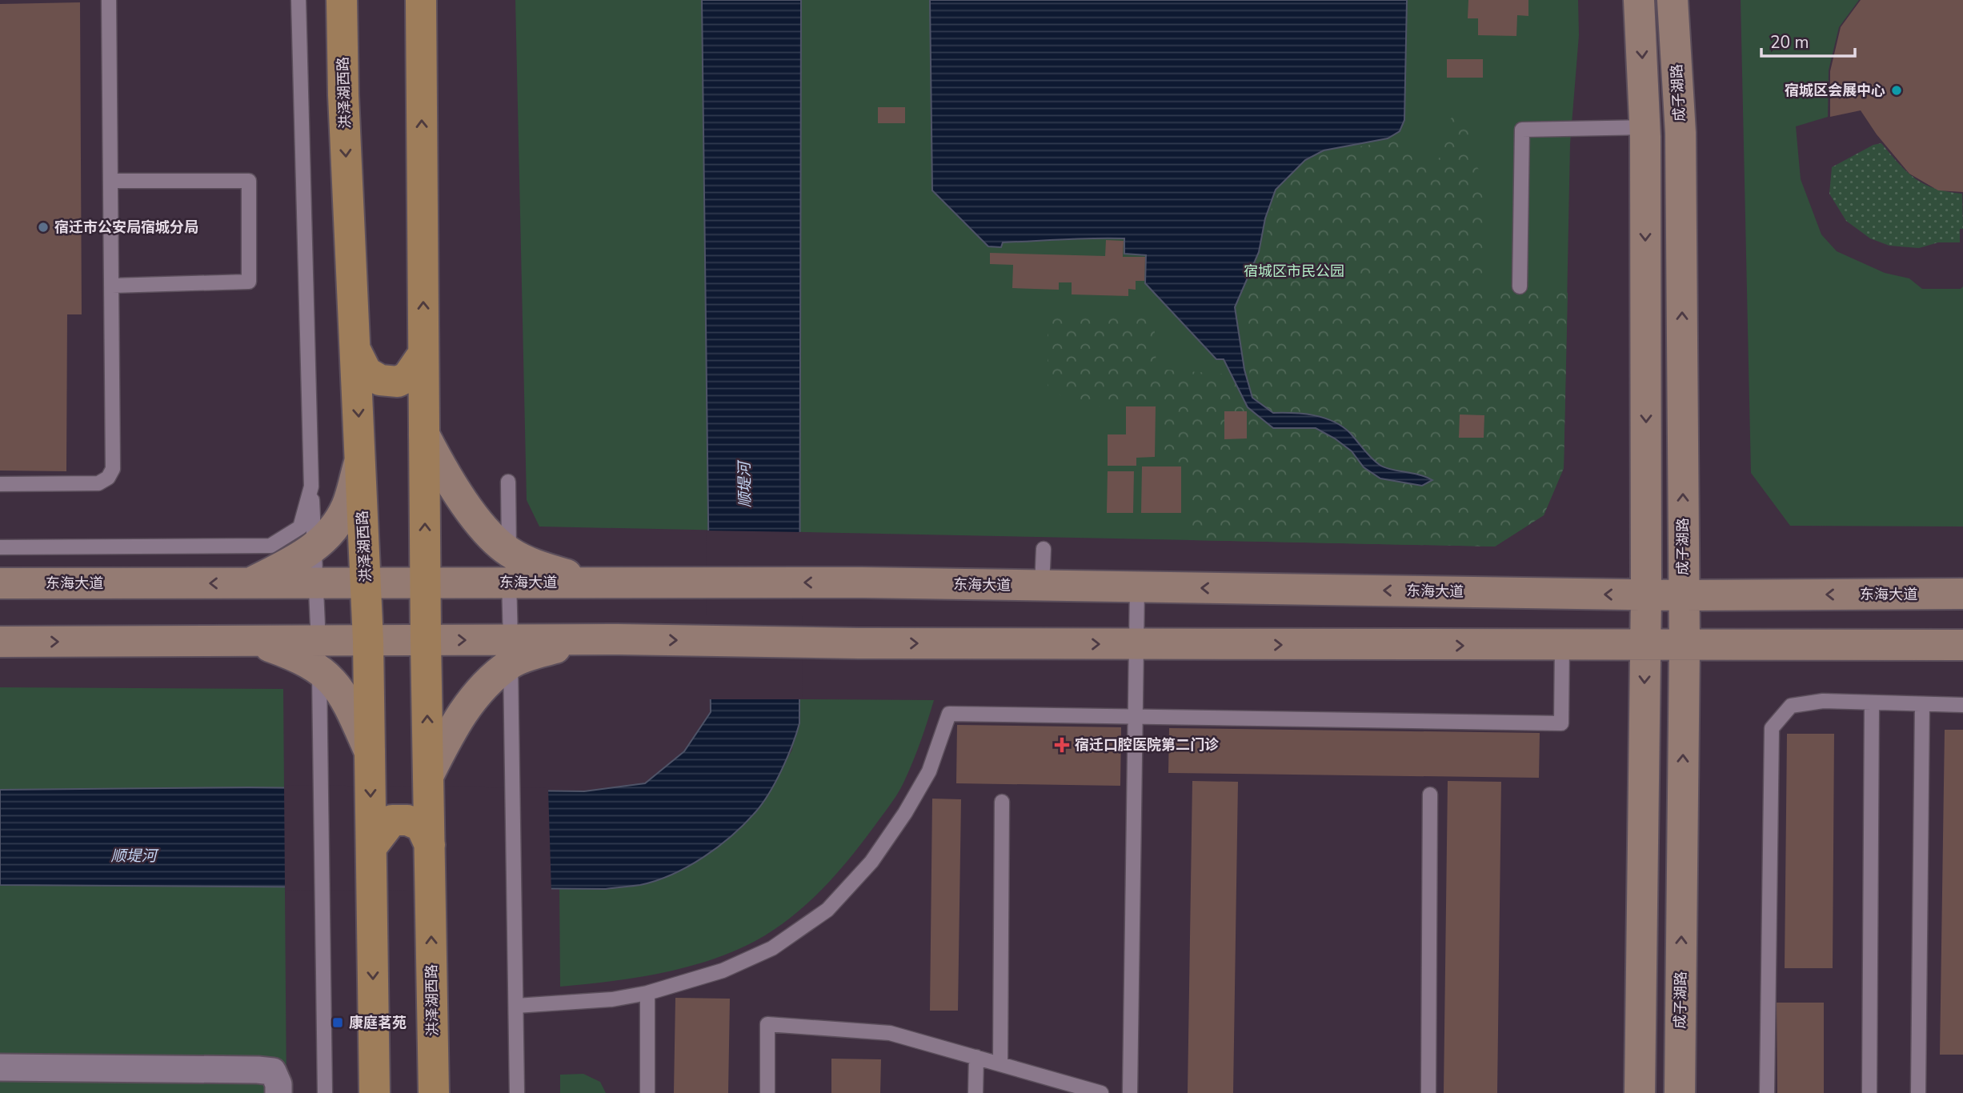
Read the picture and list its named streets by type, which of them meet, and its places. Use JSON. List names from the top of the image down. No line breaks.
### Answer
{"streets":{"main road":["洪泽湖西路"],"street":["成子湖路","东海大道"]},"crossings":[["洪泽湖西路","东海大道"],["成子湖路","东海大道"]],"water":["顺堤河"],"parks":["宿城区市民公园"],"places":{"other":["宿城区会展中心","宿迁市公安局宿城分局"],"health":["宿迁口腔医院第二门诊"],"transit":["康庭茗苑"]},"scale_bar":"20 m"}
